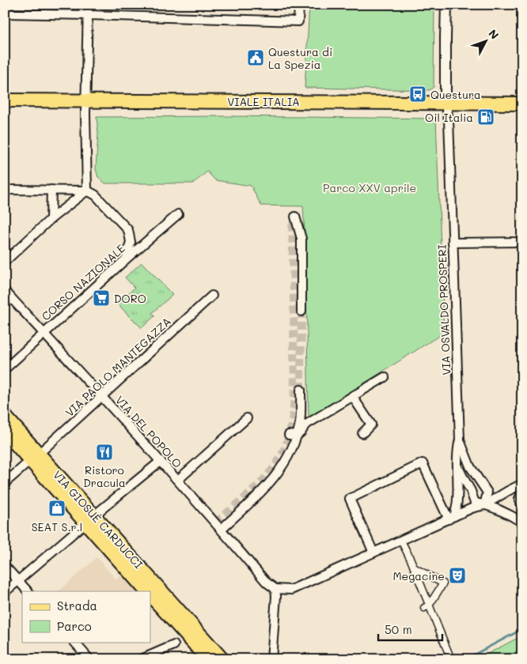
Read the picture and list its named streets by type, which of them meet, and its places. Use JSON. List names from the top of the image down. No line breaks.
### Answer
{"streets":{"main road":["VIALE ITALIA","VIA GIOSUÈ CARDUCCI"],"street":["CORSO NAZIONALE","VIA OSVALDO PROSPERI","VIA PAOLO MANTEGAZZA","VIA DEL POPOLO"]},"crossings":[["VIALE ITALIA","VIA OSVALDO PROSPERI"],["CORSO NAZIONALE","VIA DEL POPOLO"],["VIA PAOLO MANTEGAZZA","VIA DEL POPOLO"],["VIA PAOLO MANTEGAZZA","VIA GIOSUÈ CARDUCCI"]],"parks":["Parco XXV aprile"],"places":{"public building":["Questura di La Spezia"],"bus stop":["Questura"],"fuel station":["Oil Italia"],"supermarket":["DORO"],"restaurant":["Ristoro Dracula"],"shop":["SEAT S.r.l"],"theatre":["Megacine"]},"legend":["Strada","Parco"],"scale_bar":"50 m","north":"top right"}
